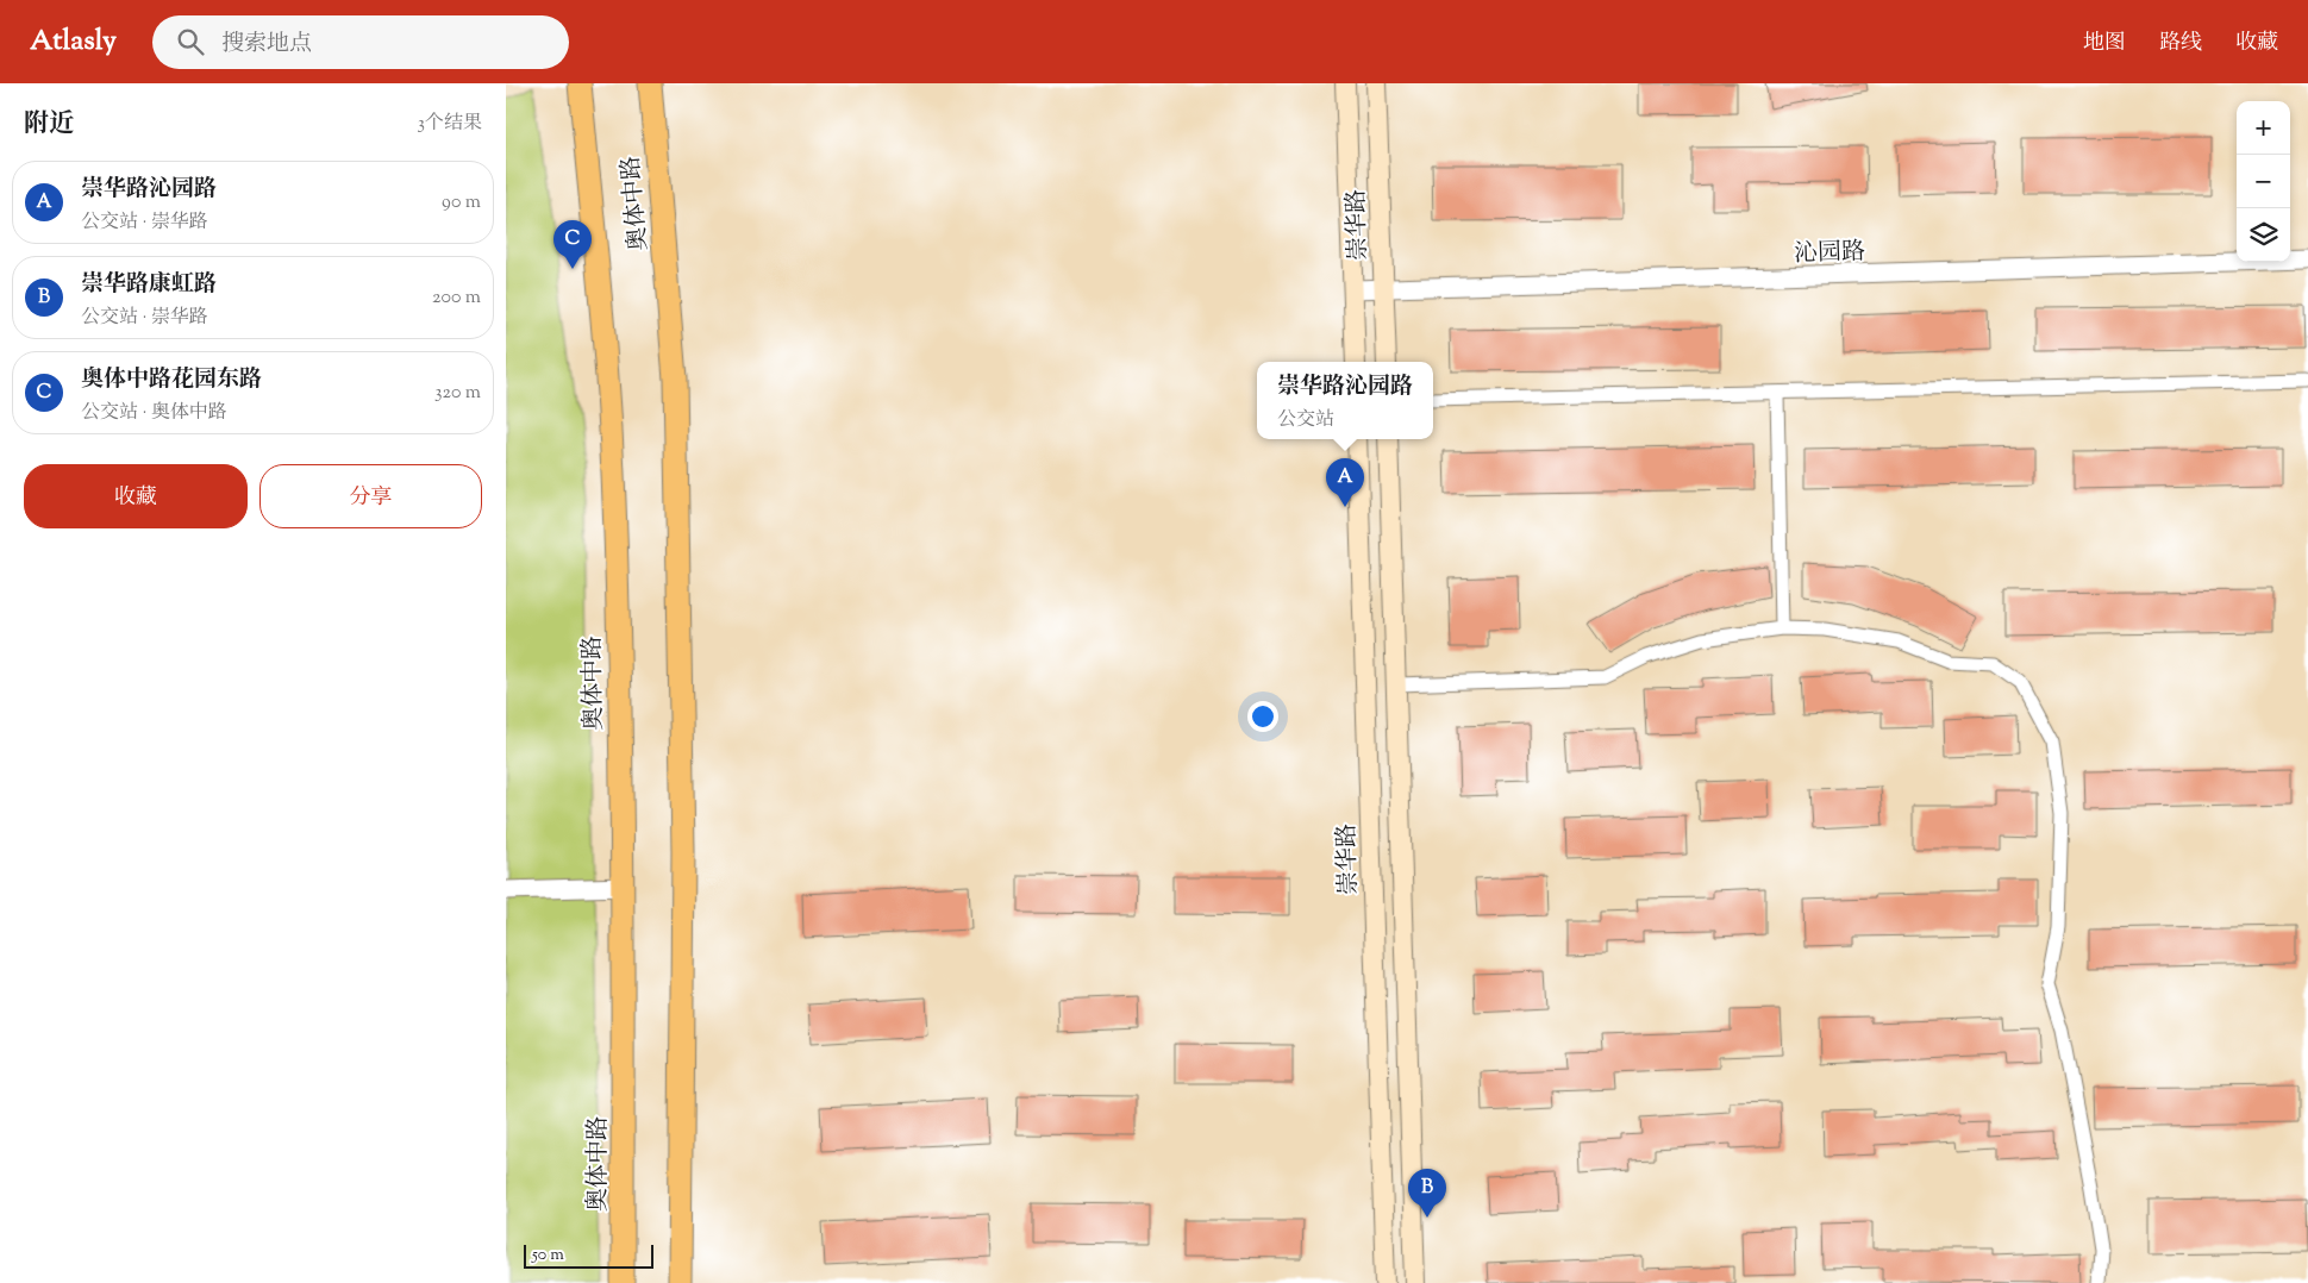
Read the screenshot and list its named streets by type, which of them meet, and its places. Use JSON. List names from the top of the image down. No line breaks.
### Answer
{"streets":{"main road":["奥体中路","崇华路"],"street":["沁园路"]},"crossings":[["崇华路","沁园路"]],"scale_bar":"50 m","page":{"header":"Atlasly","search":"搜索地点","nav":["地图","路线","收藏"],"heading":["附近","3个结果"],"map_buttons":["+","−"],"list":[{"mark":"A","name":"崇华路沁园路","note":"公交站 · 崇华路","value":"90 m"},{"mark":"B","name":"崇华路康虹路","note":"公交站 · 崇华路","value":"200 m"},{"mark":"C","name":"奥体中路花园东路","note":"公交站 · 奥体中路","value":"320 m"}],"pins":["C","A","B"],"popup":["崇华路沁园路","公交站"],"buttons":["收藏","分享"],"scale":"50 m"}}
